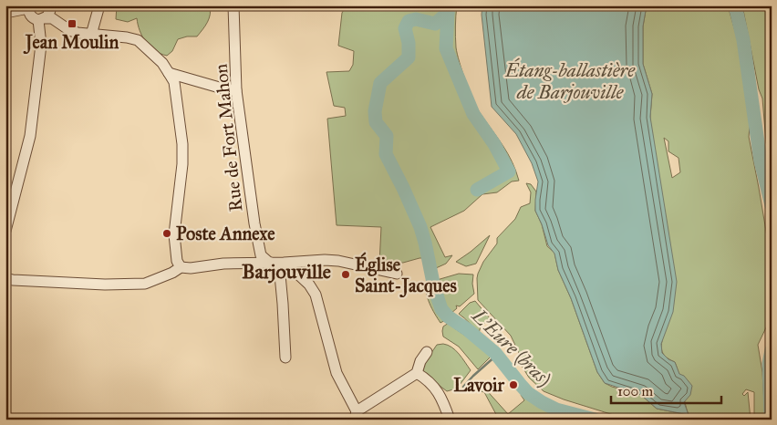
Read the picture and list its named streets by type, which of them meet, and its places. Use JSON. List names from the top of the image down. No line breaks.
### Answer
{"streets":{"street":["Rue de Fort Mahon"]},"districts":["Barjouville"],"water":["Étang-ballastière de Barjouville","L'Eure (bras)"],"places":{"transit":["Jean Moulin"],"other":["Poste Annexe","Église Saint-Jacques","Lavoir"]},"scale_bar":"100 m"}
